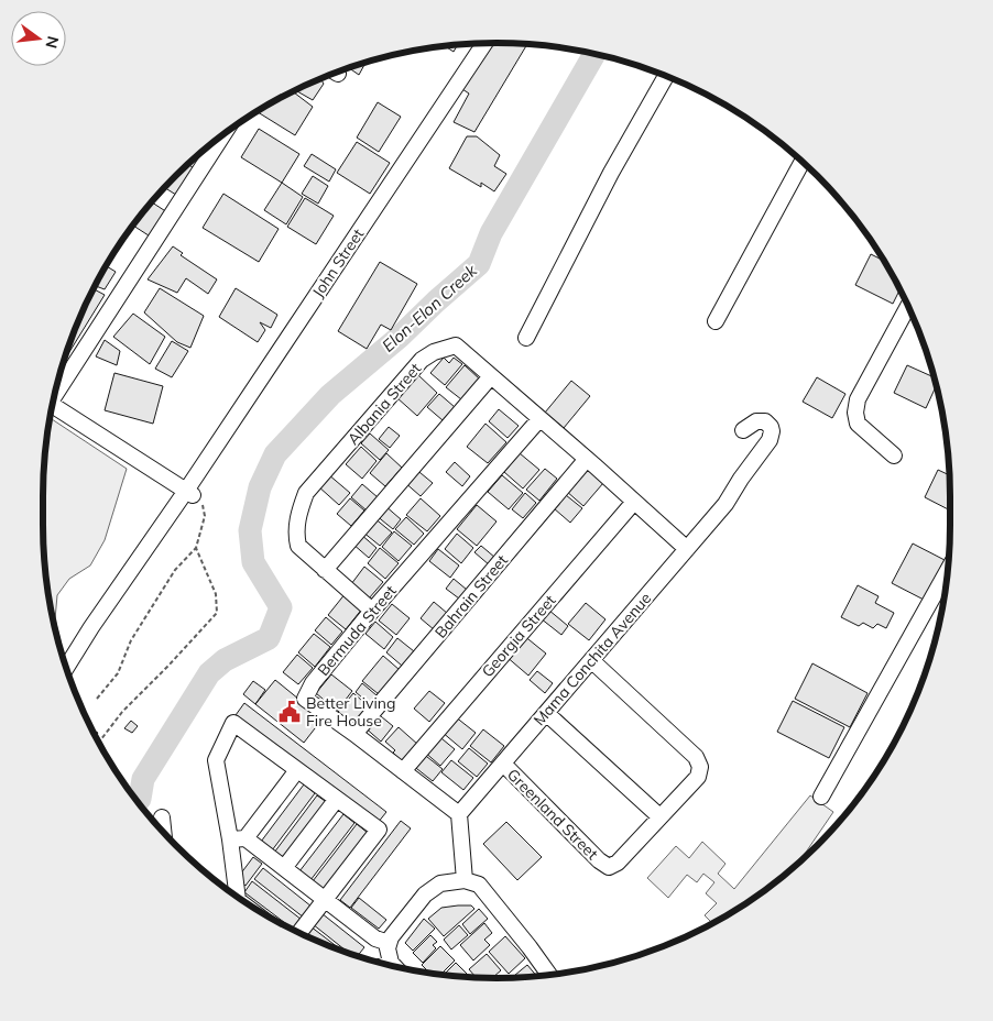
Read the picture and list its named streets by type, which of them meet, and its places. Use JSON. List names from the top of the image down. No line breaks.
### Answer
{"streets":{"street":["John Street","Albania Street","Bahrain Street","Bermuda Street","Georgia Street","Mama Conchita Avenue","Greenland Street"]},"crossings":[["Albania Street","Bahrain Street"],["Albania Street","Bermuda Street"],["Albania Street","Georgia Street"],["Albania Street","Mama Conchita Avenue"],["Bahrain Street","Bermuda Street"],["Bermuda Street","Georgia Street"],["Bermuda Street","Mama Conchita Avenue"],["Mama Conchita Avenue","Greenland Street"]],"water":["Elon-Elon Creek"],"places":{"public building":["Better Living Fire House"]},"north":"right"}
